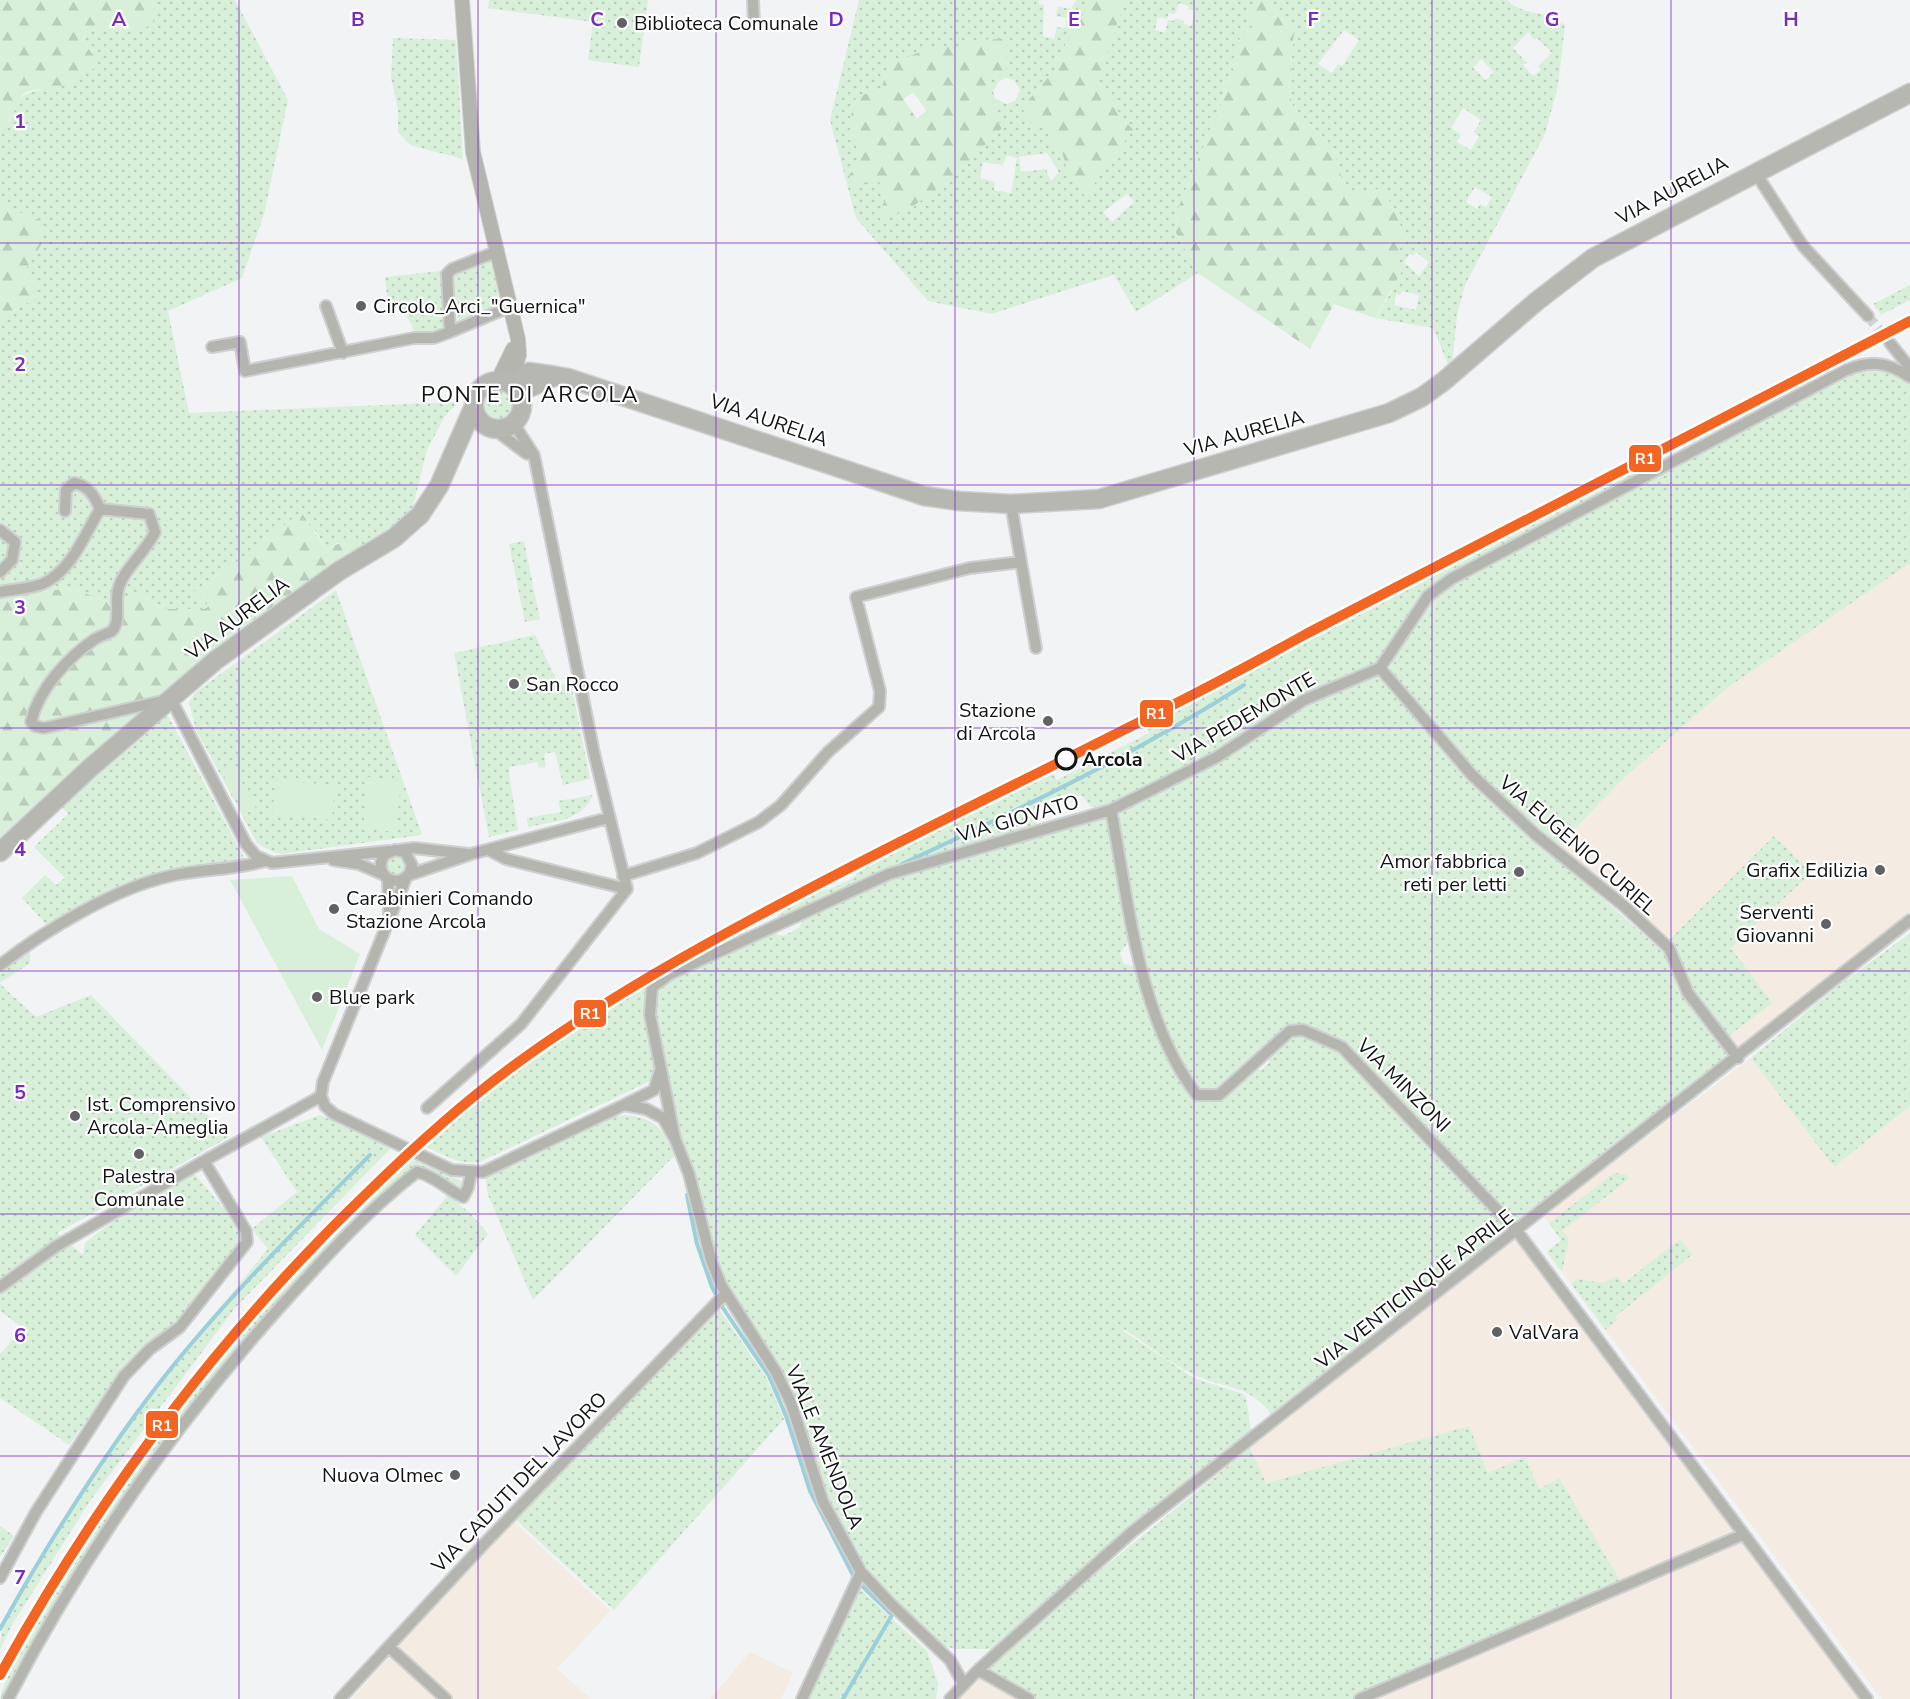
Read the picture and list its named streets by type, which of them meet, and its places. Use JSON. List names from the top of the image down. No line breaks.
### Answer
{"streets":{"main road":["VIA AURELIA"],"street":["VIA PEDEMONTE","VIA GIOVATO","VIA EUGENIO CURIEL","VIA MINZONI","VIA VENTICINQUE APRILE","VIALE AMENDOLA","VIA CADUTI DEL LAVORO"]},"crossings":[["VIA PEDEMONTE","VIA GIOVATO"],["VIA PEDEMONTE","VIA EUGENIO CURIEL"],["VIA PEDEMONTE","VIA MINZONI"],["VIA GIOVATO","VIA MINZONI"],["VIA GIOVATO","VIALE AMENDOLA"],["VIA EUGENIO CURIEL","VIA VENTICINQUE APRILE"],["VIA MINZONI","VIA VENTICINQUE APRILE"],["VIA VENTICINQUE APRILE","VIALE AMENDOLA"],["VIALE AMENDOLA","VIA CADUTI DEL LAVORO"]],"districts":["PONTE DI ARCOLA"],"places":["Biblioteca Comunale","Circolo_Arci_\"Guernica\"","San Rocco","Stazione di Arcola","Arcola","Grafix Edilizia","Amor fabbrica reti per letti","Carabinieri Comando Stazione Arcola","Serventi Giovanni","Blue park","Ist. Comprensivo Arcola-Ameglia","Palestra Comunale","ValVara","Nuova Olmec"],"lines":["transit line R1"],"grid":{"columns":["A","B","C","D","E","F","G","H"],"rows":["1","2","3","4","5","6","7"]}}
